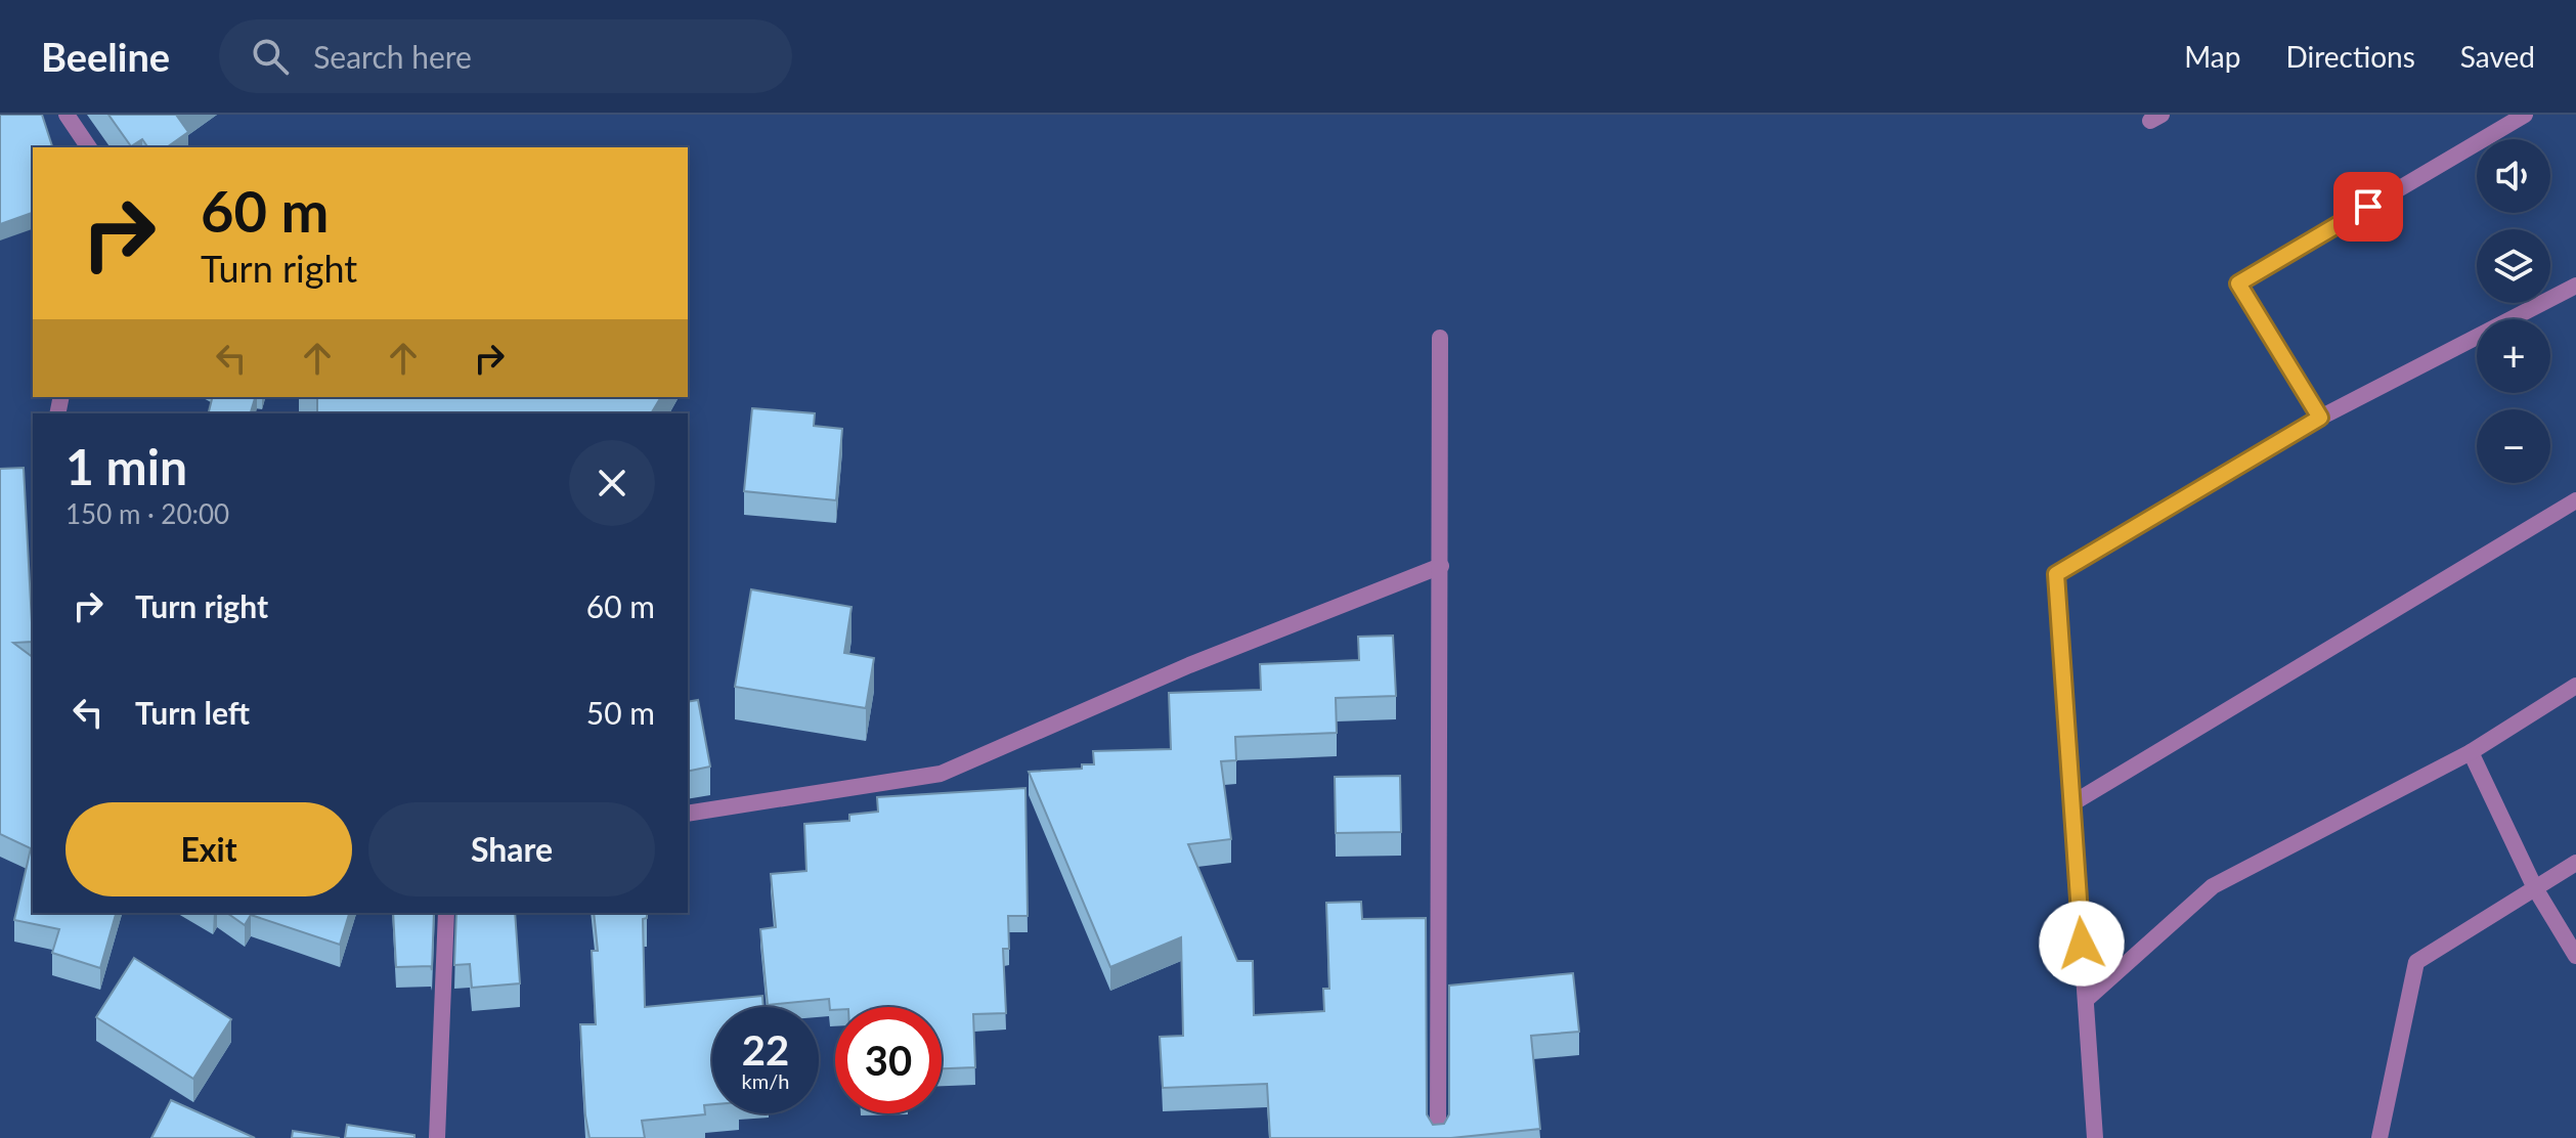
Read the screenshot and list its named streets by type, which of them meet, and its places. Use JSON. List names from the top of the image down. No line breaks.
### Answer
{"page":{"header":"Beeline","search":"Search here","nav":["Map","Directions","Saved"],"map_buttons":["+","−"],"turn":["60 m","Turn right"],"heading":["1 min","150 m · 20:00"],"list":[{"name":"Turn right","value":"60 m"},{"name":"Turn left","value":"50 m"}],"buttons":["Exit","Share"],"speed":"22 km/h","limit":"30"}}
